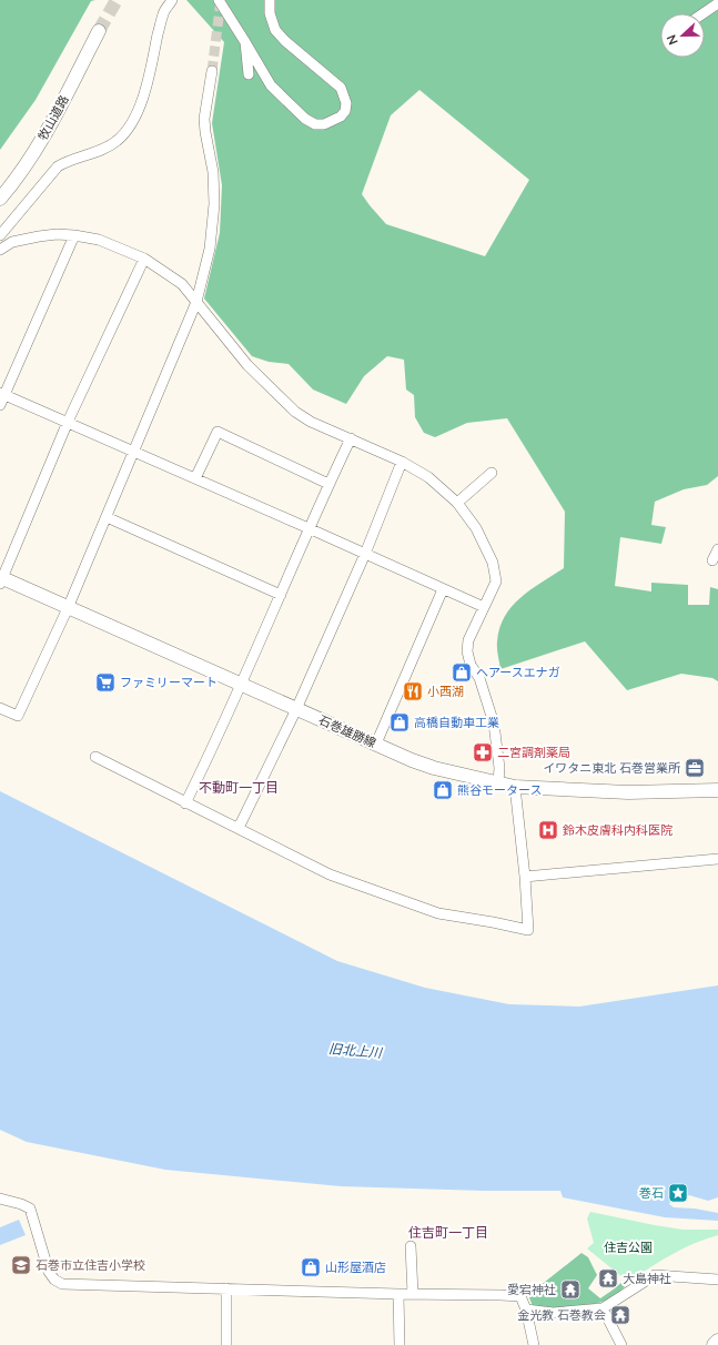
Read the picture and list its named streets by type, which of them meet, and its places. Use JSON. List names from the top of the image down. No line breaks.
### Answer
{"streets":{"main road":["牧山道路","石巻雄勝線"]},"districts":["不動町一丁目","住吉町一丁目"],"water":["旧北上川"],"parks":["住吉公園"],"places":{"shop":["ヘアースエナガ","高橋自動車工業","熊谷モータース","山形屋酒店"],"supermarket":["ファミリーマート"],"restaurant":["小西湖"],"pharmacy":["二宮調剤薬局"],"office":["イワタニ東北 石巻営業所"],"hospital":["鈴木皮膚科内科医院"],"place":["巻石"],"school or university":["石巻市立住吉小学校"],"temple":["大島神社","愛宕神社","金光教 石巻教会"]},"north":"left"}
